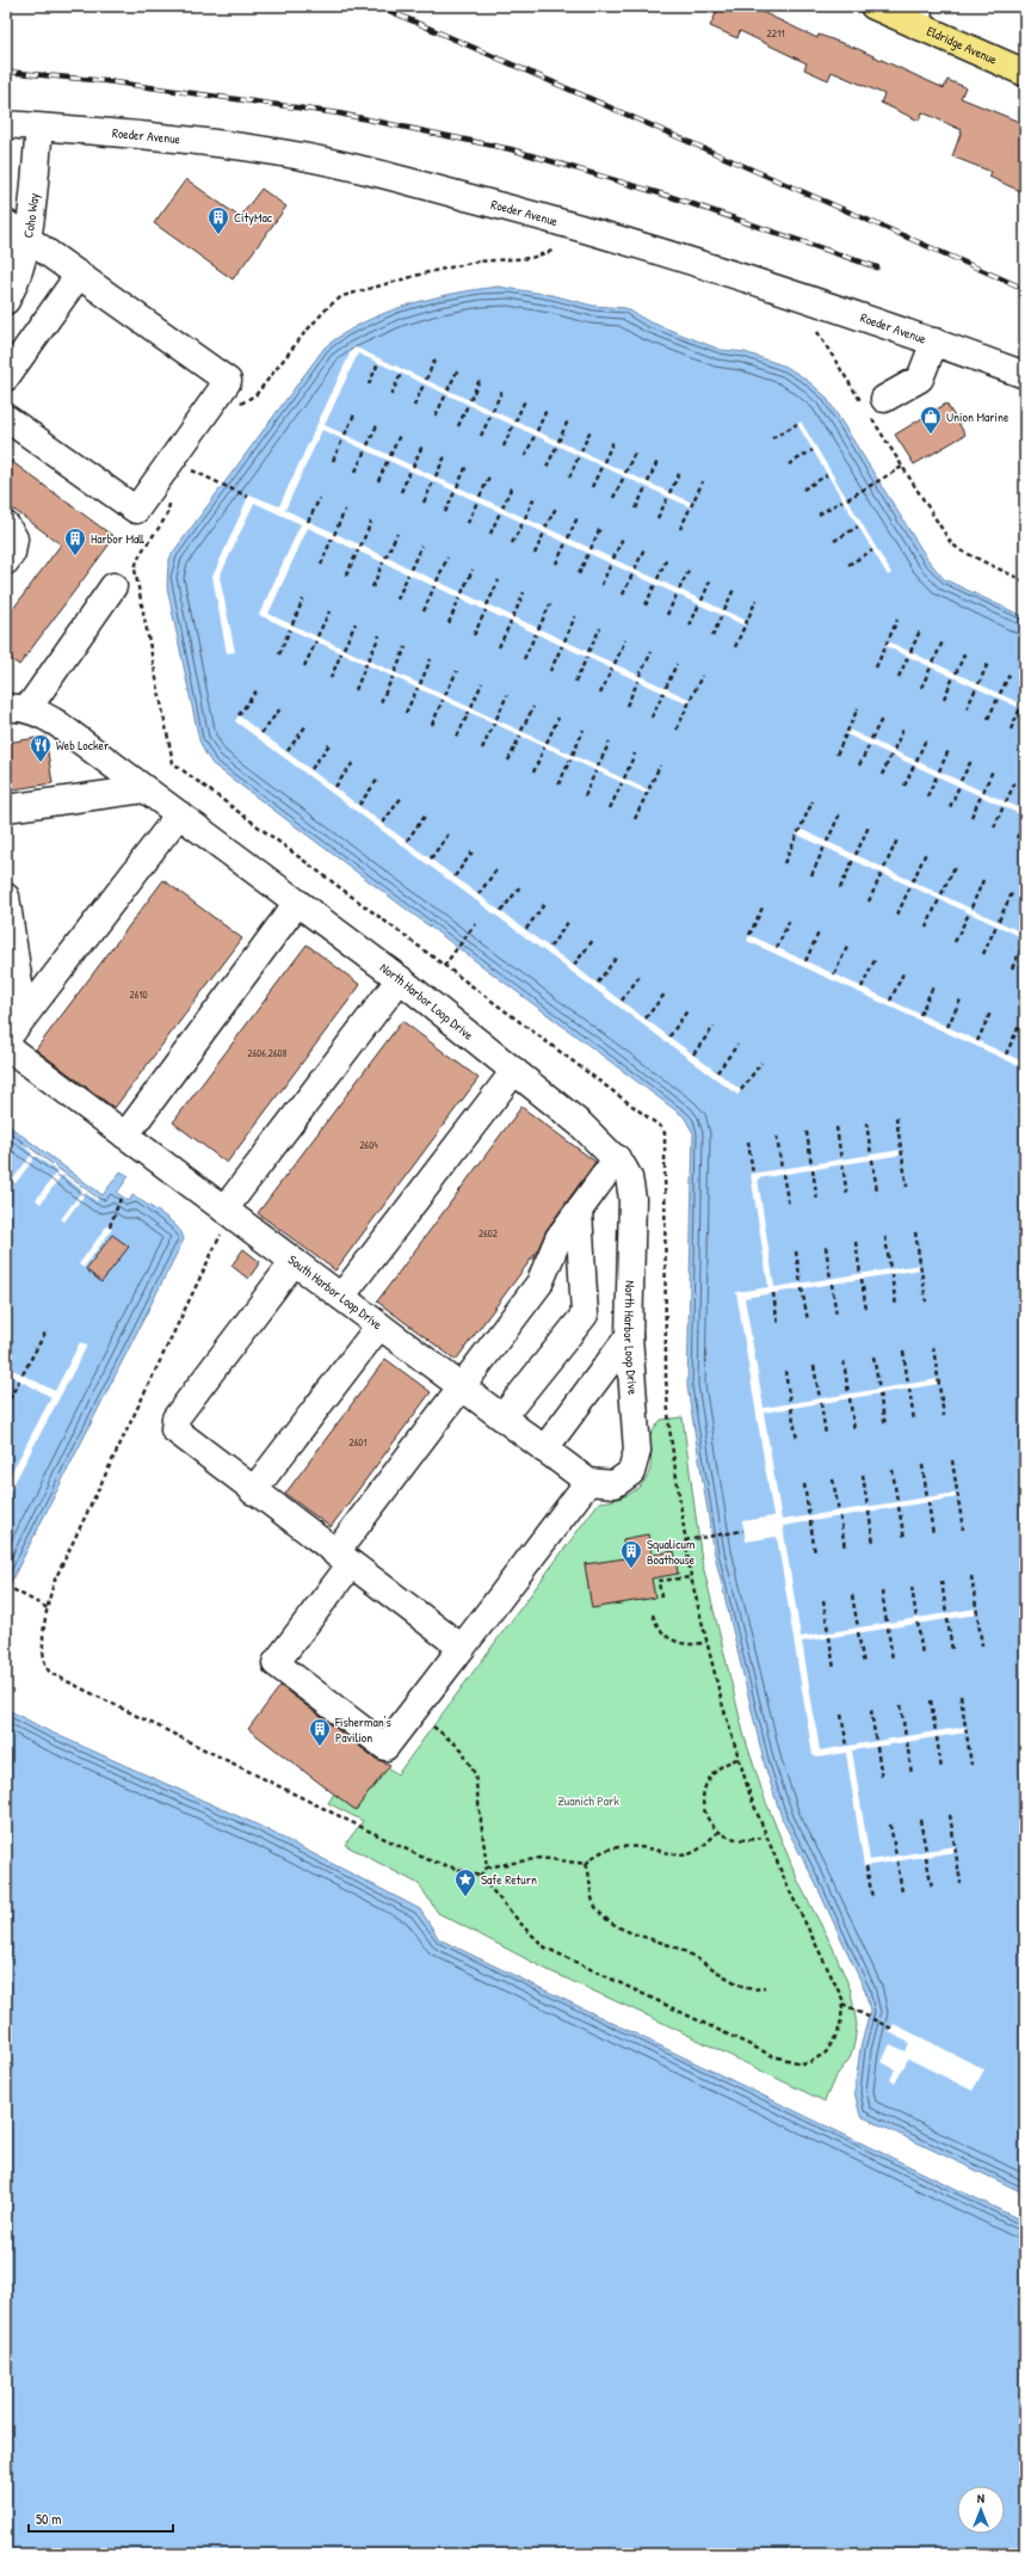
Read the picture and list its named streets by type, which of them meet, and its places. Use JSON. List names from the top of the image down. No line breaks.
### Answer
{"streets":{"main road":["Eldridge Avenue"],"street":["Roeder Avenue","Coho Way","North Harbor Loop Drive","South Harbor Loop Drive"]},"crossings":[["Roeder Avenue","Coho Way"],["North Harbor Loop Drive","South Harbor Loop Drive"]],"parks":["Zuanich Park"],"places":{"building":["CityMac","Harbor Mall","Squalicum Boathouse","Fisherman's Pavilion"],"shop":["Union Marine"],"restaurant":["Web Locker"],"place":["Safe Return"]},"house_numbers":["2211","2610","2606,2608","2604","2602","2601"],"scale_bar":"50 m","north":"top"}
